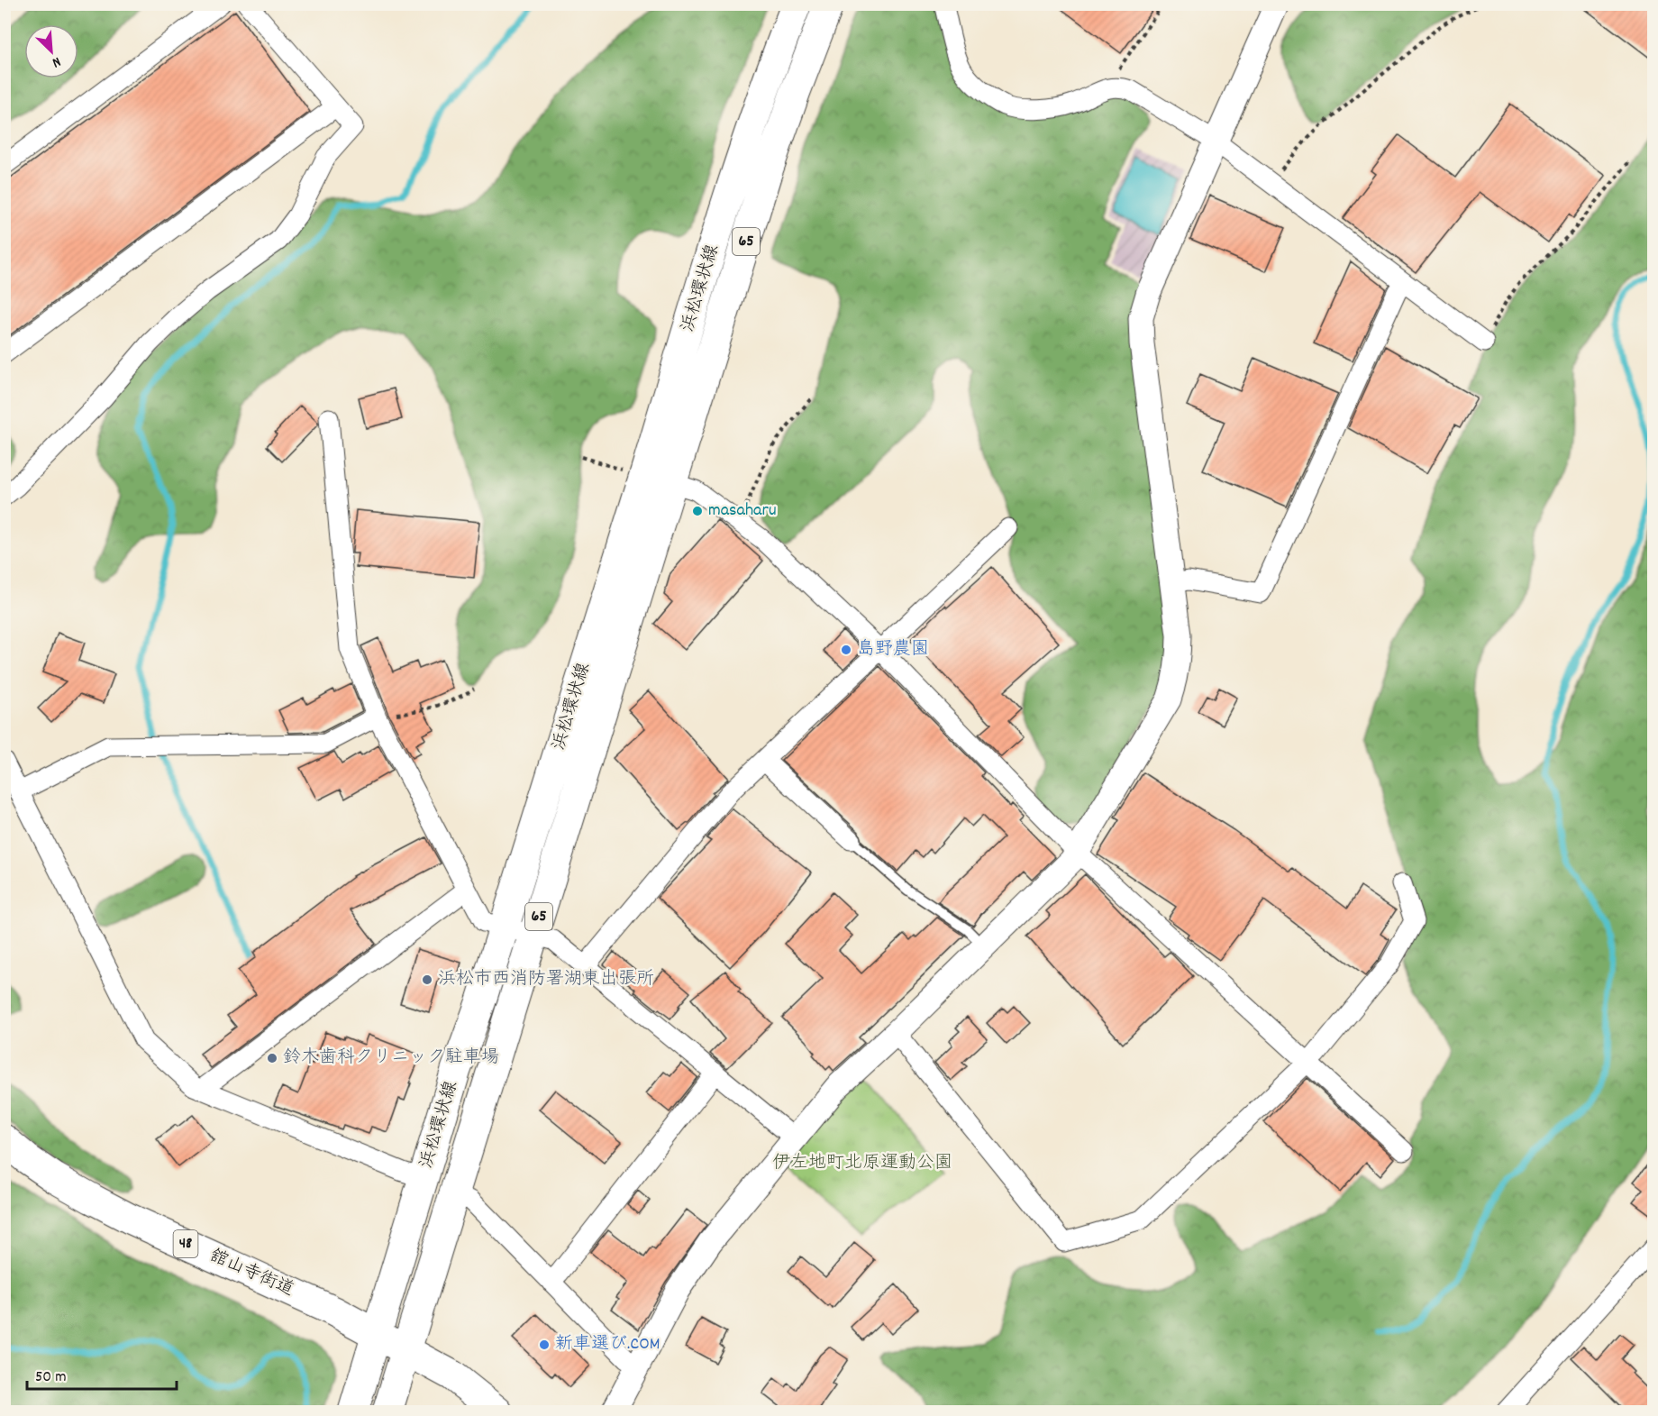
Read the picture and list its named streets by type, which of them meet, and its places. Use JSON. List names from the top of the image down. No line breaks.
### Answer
{"streets":{"main road":["65","浜松環状線","48","舘山寺街道"]},"crossings":[["浜松環状線","舘山寺街道"]],"parks":["伊左地町北原運動公園"],"places":["masaharu","島野農園","浜松市西消防署湖東出張所","鈴木歯科クリニック駐車場","新車選び.COM"],"scale_bar":"50 m","north":"bottom right"}
